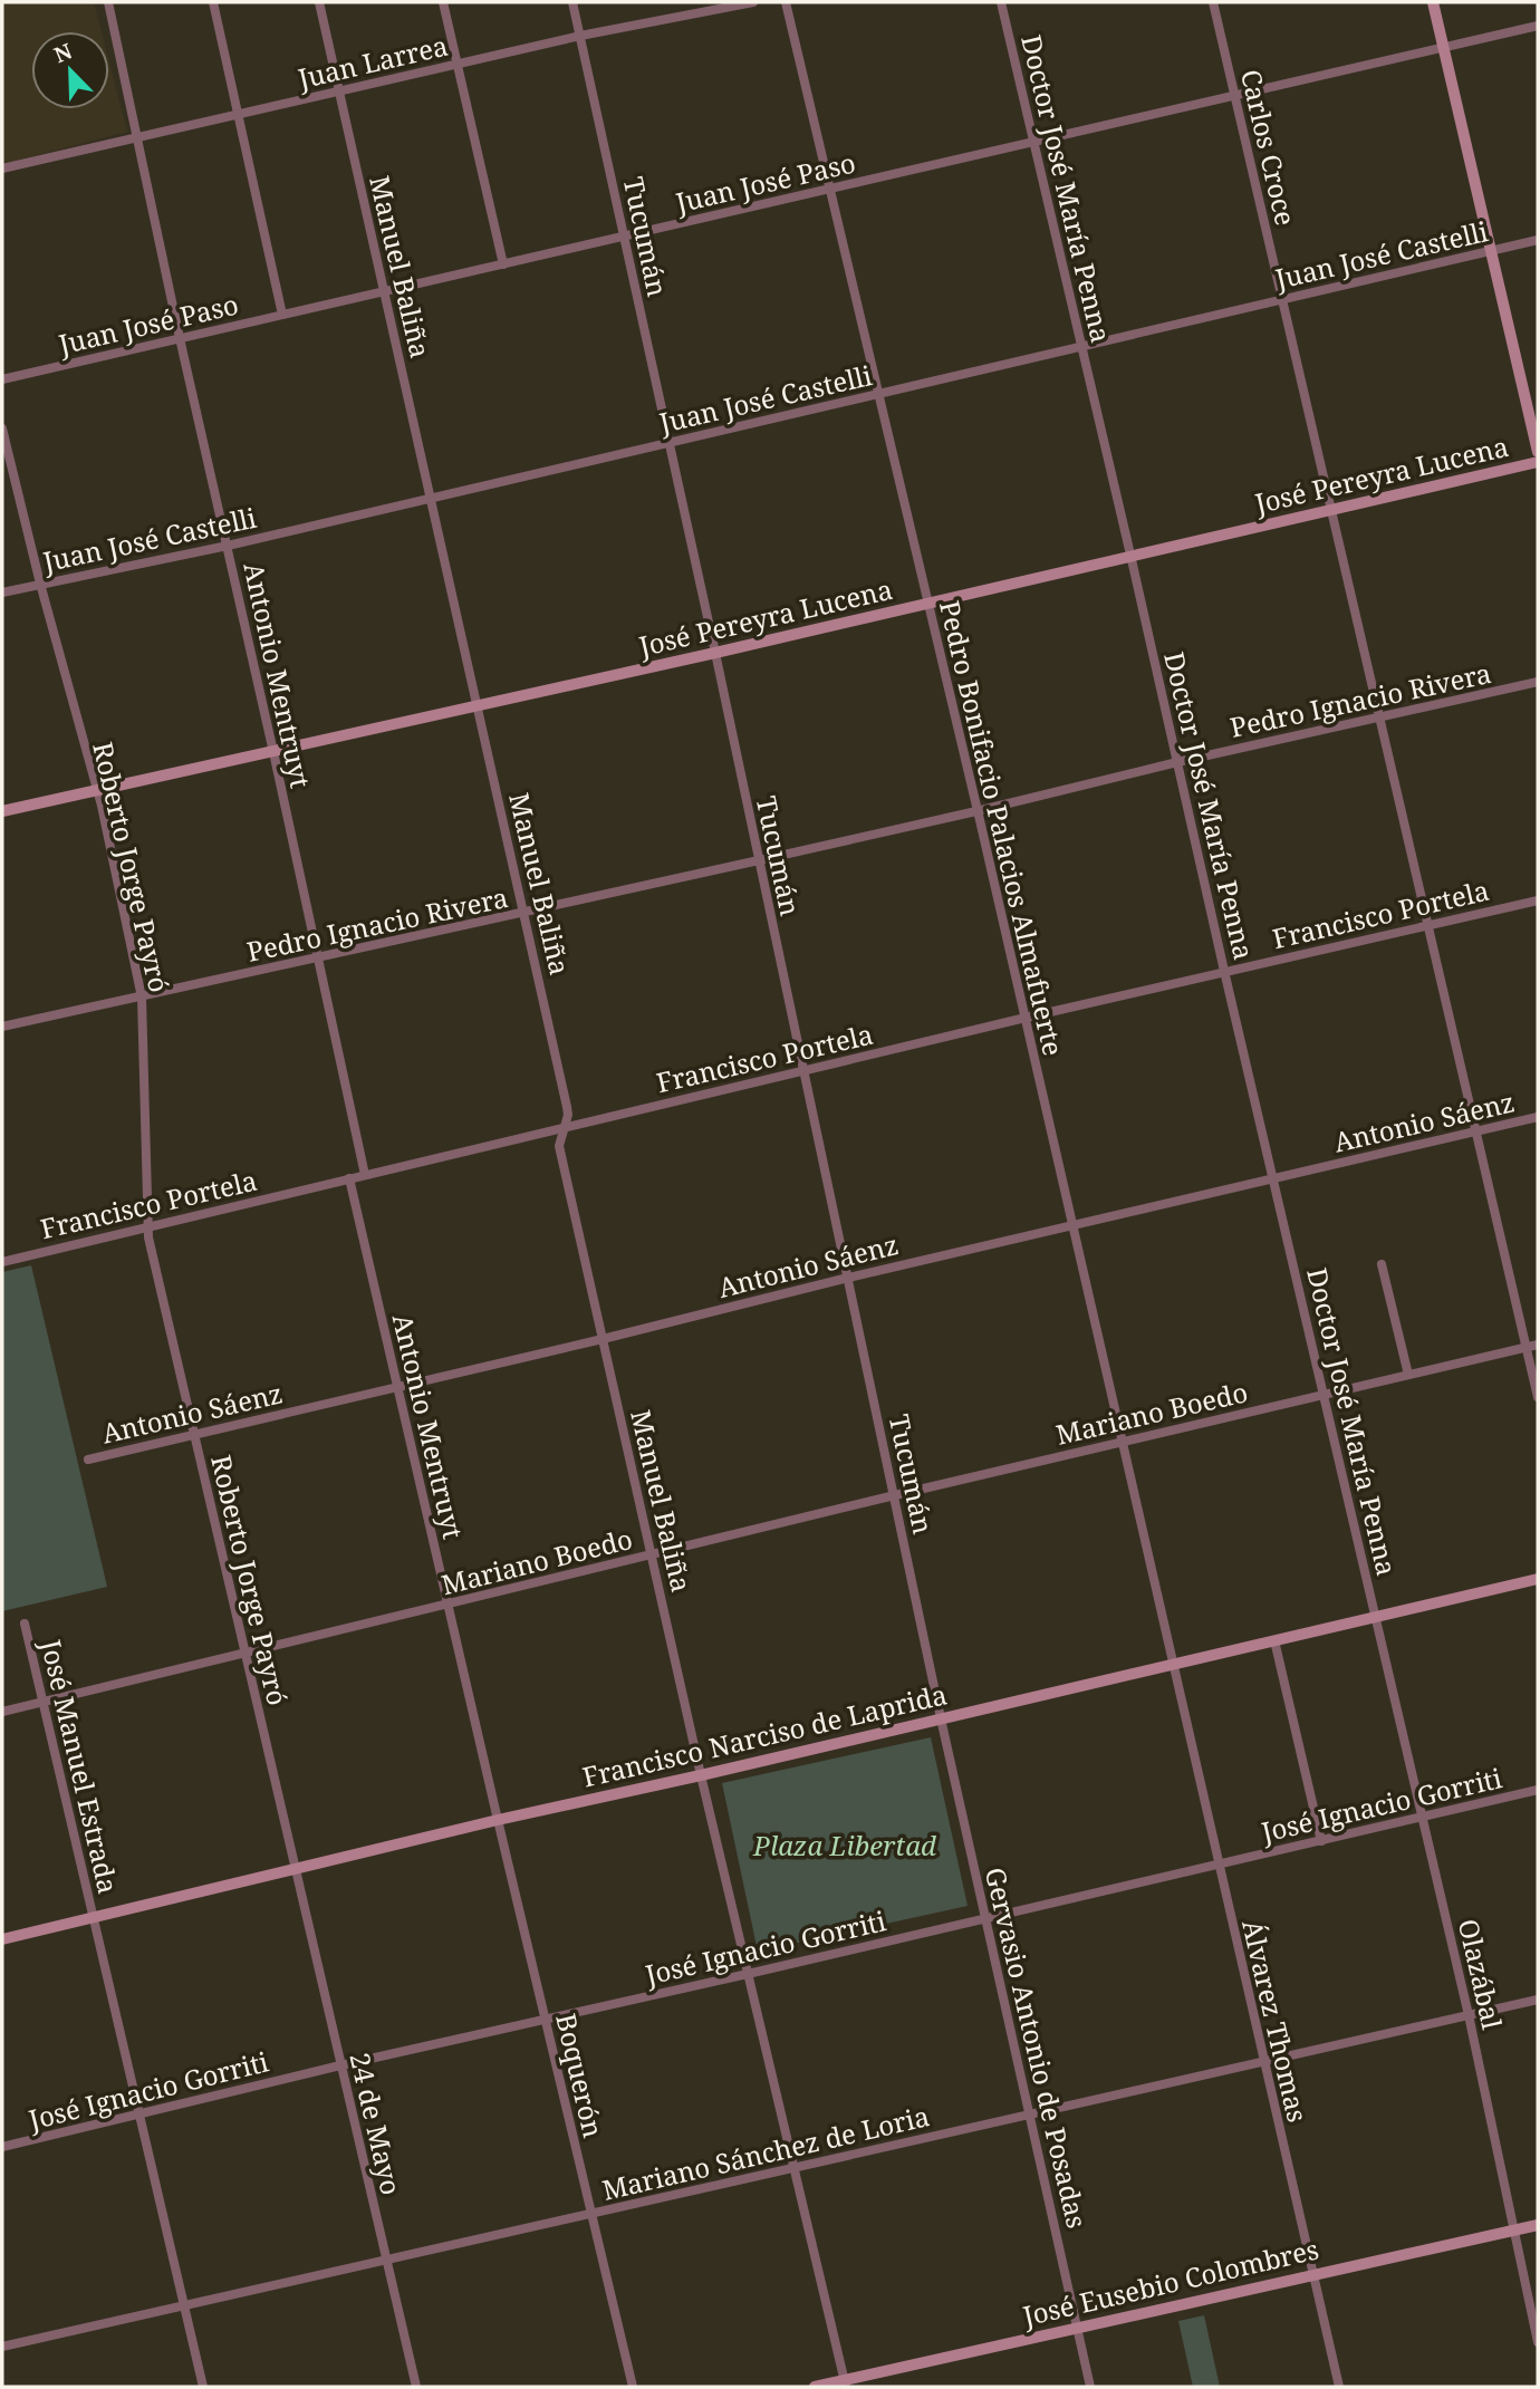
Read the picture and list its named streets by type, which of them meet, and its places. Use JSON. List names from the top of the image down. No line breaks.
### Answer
{"streets":{"street":["Juan Larrea","Carlos Croce","Juan José Paso","Doctor José María Penna","Tucumán","Juan José Castelli","Manuel Baliña","José Pereyra Lucena","Antonio Mentruyt","Pedro Ignacio Rivera","Pedro Bonifacio Palacios Almafuerte","Roberto Jorge Payró","Francisco Portela","Antonio Sáenz","Mariano Boedo","Francisco Narciso de Laprida","José Manuel Estrada","José Ignacio Gorriti","Olazábal","Álvarez Thomas","Gervasio Antonio de Posadas","Boquerón","24 de Mayo","Mariano Sánchez de Loria","José Eusebio Colombres"]},"crossings":[["Juan Larrea","Tucumán"],["Juan Larrea","Manuel Baliña"],["Juan Larrea","Antonio Mentruyt"],["Carlos Croce","Juan José Paso"],["Carlos Croce","Juan José Castelli"],["Carlos Croce","José Pereyra Lucena"],["Carlos Croce","Pedro Ignacio Rivera"],["Carlos Croce","Francisco Portela"],["Carlos Croce","Antonio Sáenz"],["Carlos Croce","Mariano Boedo"],["Juan José Paso","Doctor José María Penna"],["Juan José Paso","Tucumán"],["Juan José Paso","Manuel Baliña"],["Juan José Paso","Antonio Mentruyt"],["Juan José Paso","Pedro Bonifacio Palacios Almafuerte"],["Doctor José María Penna","Juan José Castelli"],["Doctor José María Penna","José Pereyra Lucena"],["Doctor José María Penna","Pedro Ignacio Rivera"],["Doctor José María Penna","Francisco Portela"],["Doctor José María Penna","Antonio Sáenz"],["Doctor José María Penna","Mariano Boedo"],["Doctor José María Penna","Francisco Narciso de Laprida"],["Doctor José María Penna","Olazábal"],["Tucumán","Juan José Castelli"],["Tucumán","José Pereyra Lucena"],["Tucumán","Pedro Ignacio Rivera"],["Tucumán","Francisco Portela"],["Tucumán","Antonio Sáenz"],["Tucumán","Mariano Boedo"],["Tucumán","Francisco Narciso de Laprida"],["Tucumán","Gervasio Antonio de Posadas"],["Juan José Castelli","Manuel Baliña"],["Juan José Castelli","Antonio Mentruyt"],["Juan José Castelli","Pedro Bonifacio Palacios Almafuerte"],["Juan José Castelli","Roberto Jorge Payró"],["Manuel Baliña","José Pereyra Lucena"],["Manuel Baliña","Pedro Ignacio Rivera"],["Manuel Baliña","Francisco Portela"],["Manuel Baliña","Antonio Sáenz"],["Manuel Baliña","Mariano Boedo"],["Manuel Baliña","Francisco Narciso de Laprida"],["Manuel Baliña","José Ignacio Gorriti"],["Manuel Baliña","Mariano Sánchez de Loria"],["Manuel Baliña","José Eusebio Colombres"],["José Pereyra Lucena","Antonio Mentruyt"],["José Pereyra Lucena","Pedro Bonifacio Palacios Almafuerte"],["José Pereyra Lucena","Roberto Jorge Payró"],["Antonio Mentruyt","Pedro Ignacio Rivera"],["Antonio Mentruyt","Francisco Portela"],["Antonio Mentruyt","Antonio Sáenz"],["Antonio Mentruyt","Mariano Boedo"],["Antonio Mentruyt","Francisco Narciso de Laprida"],["Antonio Mentruyt","Boquerón"],["Pedro Ignacio Rivera","Pedro Bonifacio Palacios Almafuerte"],["Pedro Ignacio Rivera","Roberto Jorge Payró"],["Pedro Bonifacio Palacios Almafuerte","Francisco Portela"],["Pedro Bonifacio Palacios Almafuerte","Antonio Sáenz"],["Pedro Bonifacio Palacios Almafuerte","Mariano Boedo"],["Pedro Bonifacio Palacios Almafuerte","Francisco Narciso de Laprida"],["Pedro Bonifacio Palacios Almafuerte","Álvarez Thomas"],["Roberto Jorge Payró","Francisco Portela"],["Roberto Jorge Payró","Antonio Sáenz"],["Roberto Jorge Payró","Mariano Boedo"],["Roberto Jorge Payró","Francisco Narciso de Laprida"],["Roberto Jorge Payró","24 de Mayo"],["Mariano Boedo","José Manuel Estrada"],["Francisco Narciso de Laprida","José Manuel Estrada"],["Francisco Narciso de Laprida","Olazábal"],["Francisco Narciso de Laprida","Álvarez Thomas"],["Francisco Narciso de Laprida","Gervasio Antonio de Posadas"],["Francisco Narciso de Laprida","Boquerón"],["Francisco Narciso de Laprida","24 de Mayo"],["José Manuel Estrada","José Ignacio Gorriti"],["José Manuel Estrada","Mariano Sánchez de Loria"],["José Ignacio Gorriti","Olazábal"],["José Ignacio Gorriti","Álvarez Thomas"],["José Ignacio Gorriti","Gervasio Antonio de Posadas"],["José Ignacio Gorriti","Boquerón"],["José Ignacio Gorriti","24 de Mayo"],["Olazábal","Mariano Sánchez de Loria"],["Olazábal","José Eusebio Colombres"],["Álvarez Thomas","Mariano Sánchez de Loria"],["Álvarez Thomas","José Eusebio Colombres"],["Gervasio Antonio de Posadas","Mariano Sánchez de Loria"],["Gervasio Antonio de Posadas","José Eusebio Colombres"],["Boquerón","Mariano Sánchez de Loria"],["24 de Mayo","Mariano Sánchez de Loria"]],"parks":["Plaza Libertad"],"north":"top left"}
